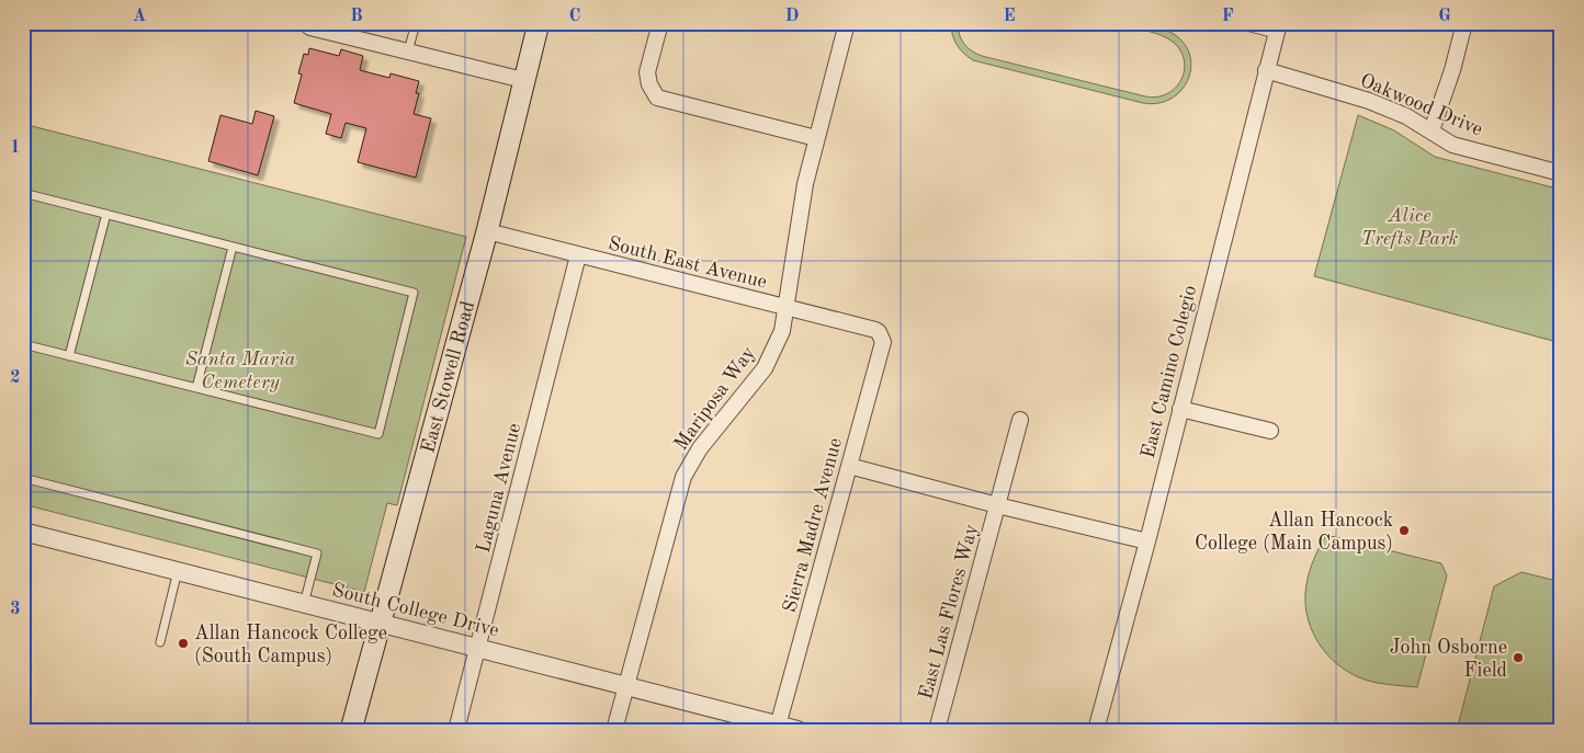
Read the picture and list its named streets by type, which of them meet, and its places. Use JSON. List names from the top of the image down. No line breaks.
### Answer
{"streets":{"main road":["East Stowell Road"],"street":["Oakwood Drive","South East Avenue","East Camino Colegio","Mariposa Way","Laguna Avenue","Sierra Madre Avenue","South College Drive","East Las Flores Way"]},"crossings":[["Oakwood Drive","East Camino Colegio"],["South East Avenue","East Stowell Road"],["South East Avenue","Mariposa Way"],["South East Avenue","Laguna Avenue"],["South East Avenue","Sierra Madre Avenue"],["East Stowell Road","South College Drive"],["Mariposa Way","South College Drive"],["Laguna Avenue","South College Drive"],["Sierra Madre Avenue","South College Drive"]],"parks":["Alice Trefts Park","Santa Maria Cemetery"],"places":["Allan Hancock College (Main Campus)","Allan Hancock College (South Campus)","John Osborne Field"],"grid":{"columns":["A","B","C","D","E","F","G"],"rows":["1","2","3"]}}
